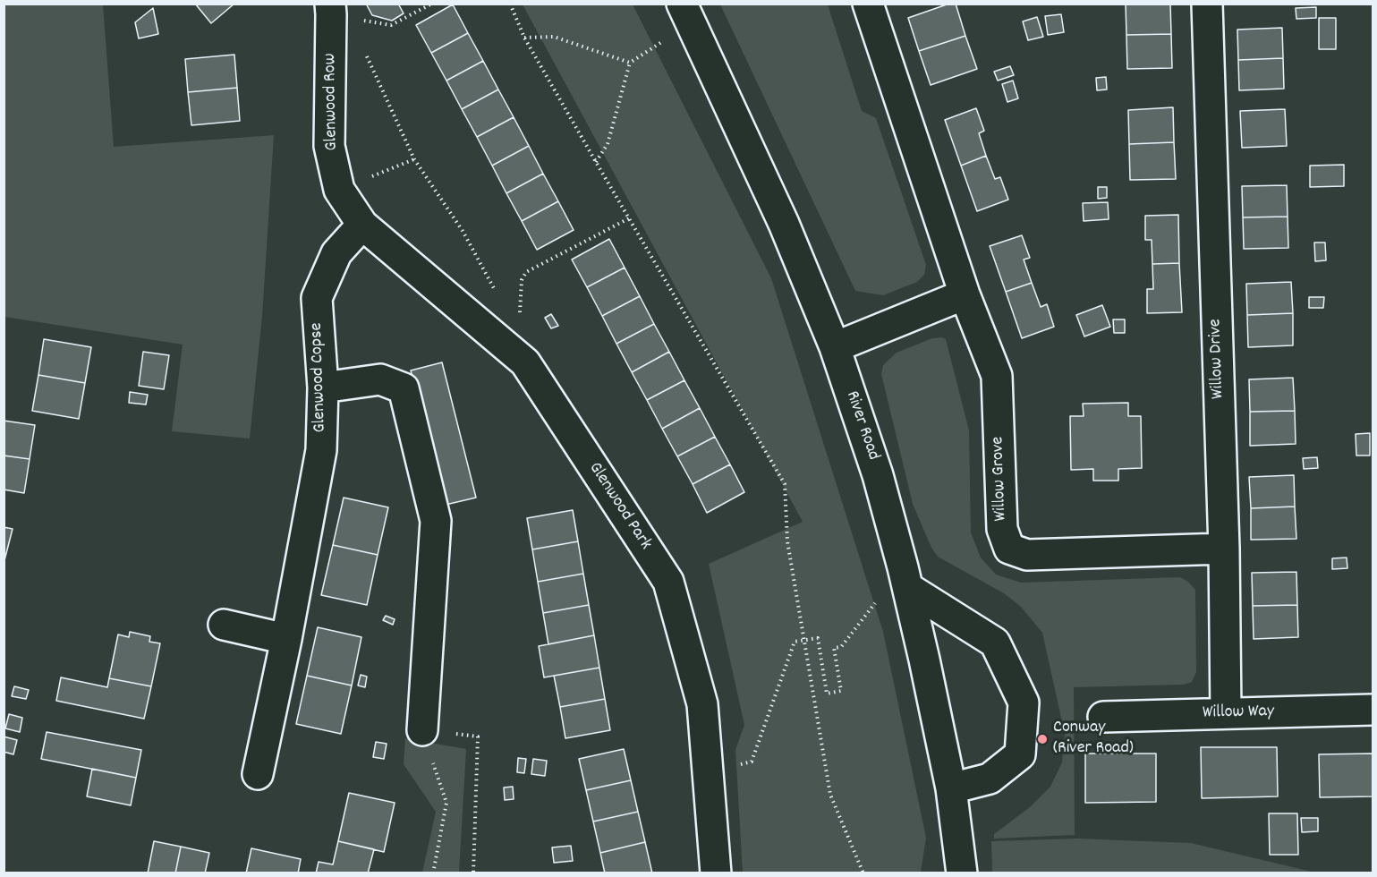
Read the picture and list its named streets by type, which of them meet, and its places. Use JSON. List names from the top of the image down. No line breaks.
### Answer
{"streets":{"street":["Glenwood Row","Willow Drive","Glenwood Copse","River Road","Willow Grove","Glenwood Park","Willow Way"]},"crossings":[["Glenwood Row","Glenwood Copse"],["Glenwood Row","Glenwood Park"],["Willow Drive","Willow Grove"],["Willow Drive","Willow Way"],["Glenwood Copse","Glenwood Park"]],"places":["Conway (River Road)"]}
